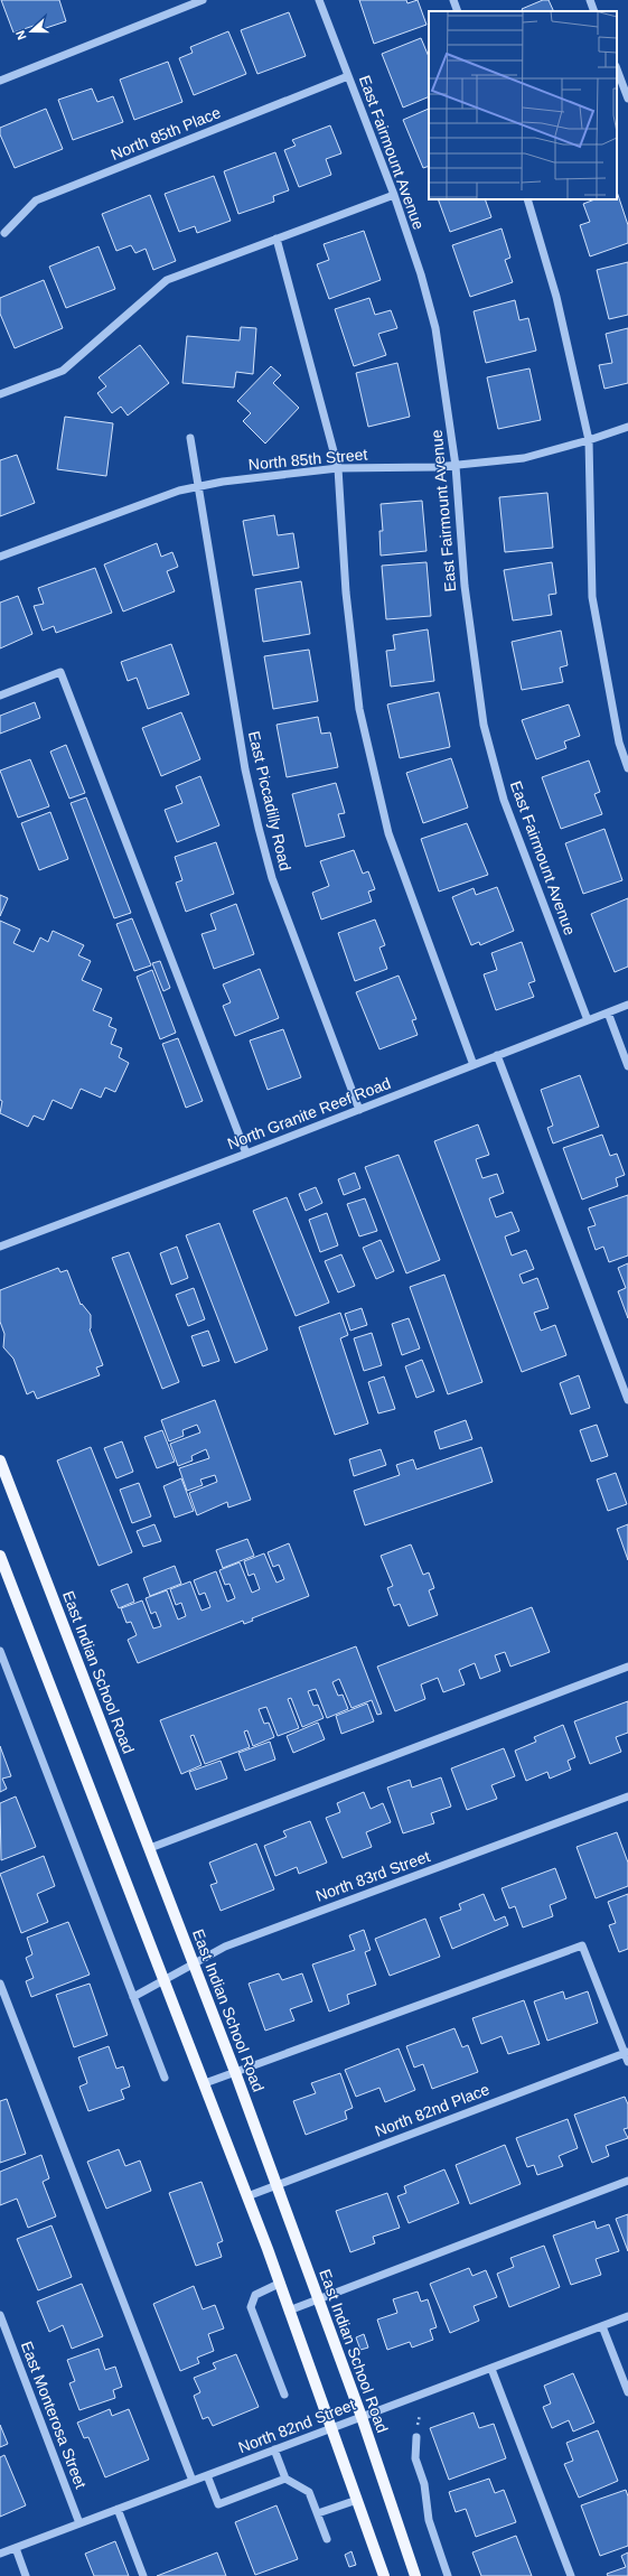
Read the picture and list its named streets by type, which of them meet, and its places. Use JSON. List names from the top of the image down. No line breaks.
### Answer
{"streets":{"main road":["East Indian School Road"],"street":["North 85th Place","East Fairmount Avenue","North 85th Street","East Piccadilly Road","North Granite Reef Road","North 83rd Street","North 82nd Place","East Monterosa Street","North 82nd Street"]},"crossings":[["North 85th Place","East Fairmount Avenue"],["East Fairmount Avenue","North 85th Street"],["East Fairmount Avenue","North Granite Reef Road"],["North 85th Street","East Piccadilly Road"],["East Piccadilly Road","North Granite Reef Road"],["East Indian School Road","North 83rd Street"],["East Indian School Road","North 82nd Place"],["East Indian School Road","North 82nd Street"],["East Monterosa Street","North 82nd Street"]],"north":"left"}
